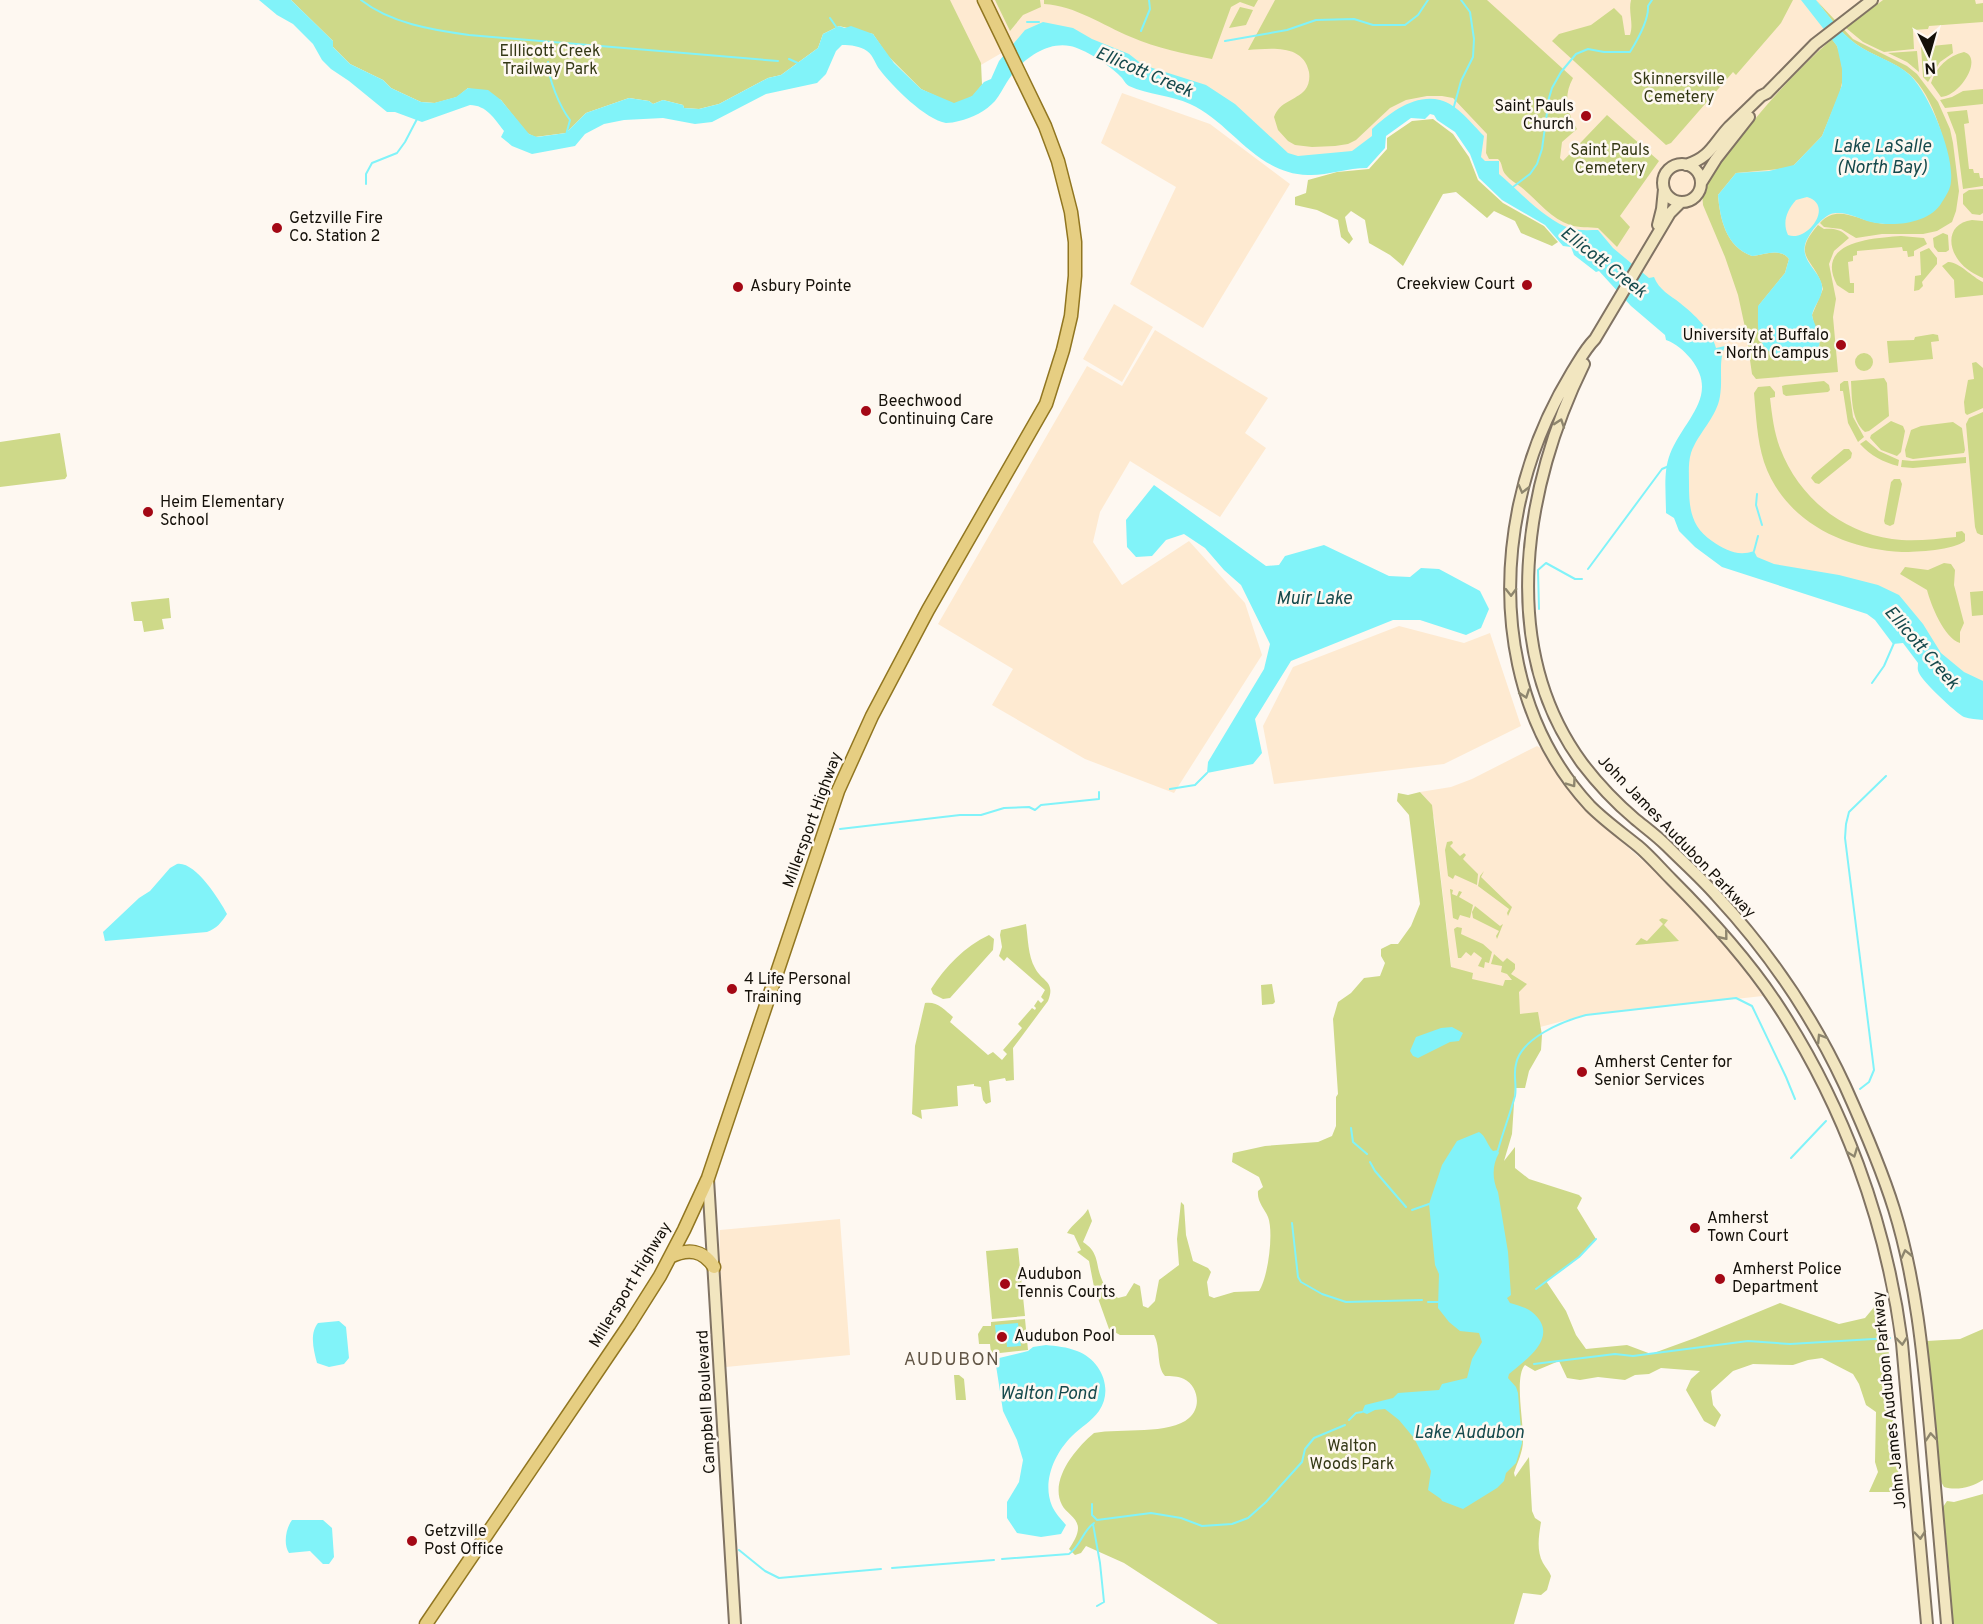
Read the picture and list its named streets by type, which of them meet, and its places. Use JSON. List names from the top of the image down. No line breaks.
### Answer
{"streets":{"main road":["Millersport Highway","John James Audubon Parkway","Campbell Boulevard"]},"crossings":[["Millersport Highway","Campbell Boulevard"]],"districts":["AUDUBON"],"water":["Ellicott Creek","Lake LaSalle (North Bay)","Muir Lake","Walton Pond","Lake Audubon"],"parks":["Elllicott Creek Trailway Park","Skinnersville Cemetery","Saint Pauls Cemetery","Walton Woods Park"],"places":["Saint Pauls Church","Getzville Fire Co. Station 2","Creekview Court","Asbury Pointe","University at Buffalo - North Campus","Beechwood Continuing Care","Heim Elementary School","4 Life Personal Training","Amherst Center for Senior Services","Amherst Town Court","Amherst Police Department","Audubon Tennis Courts","Audubon Pool","Getzville Post Office"],"north":"bottom"}
